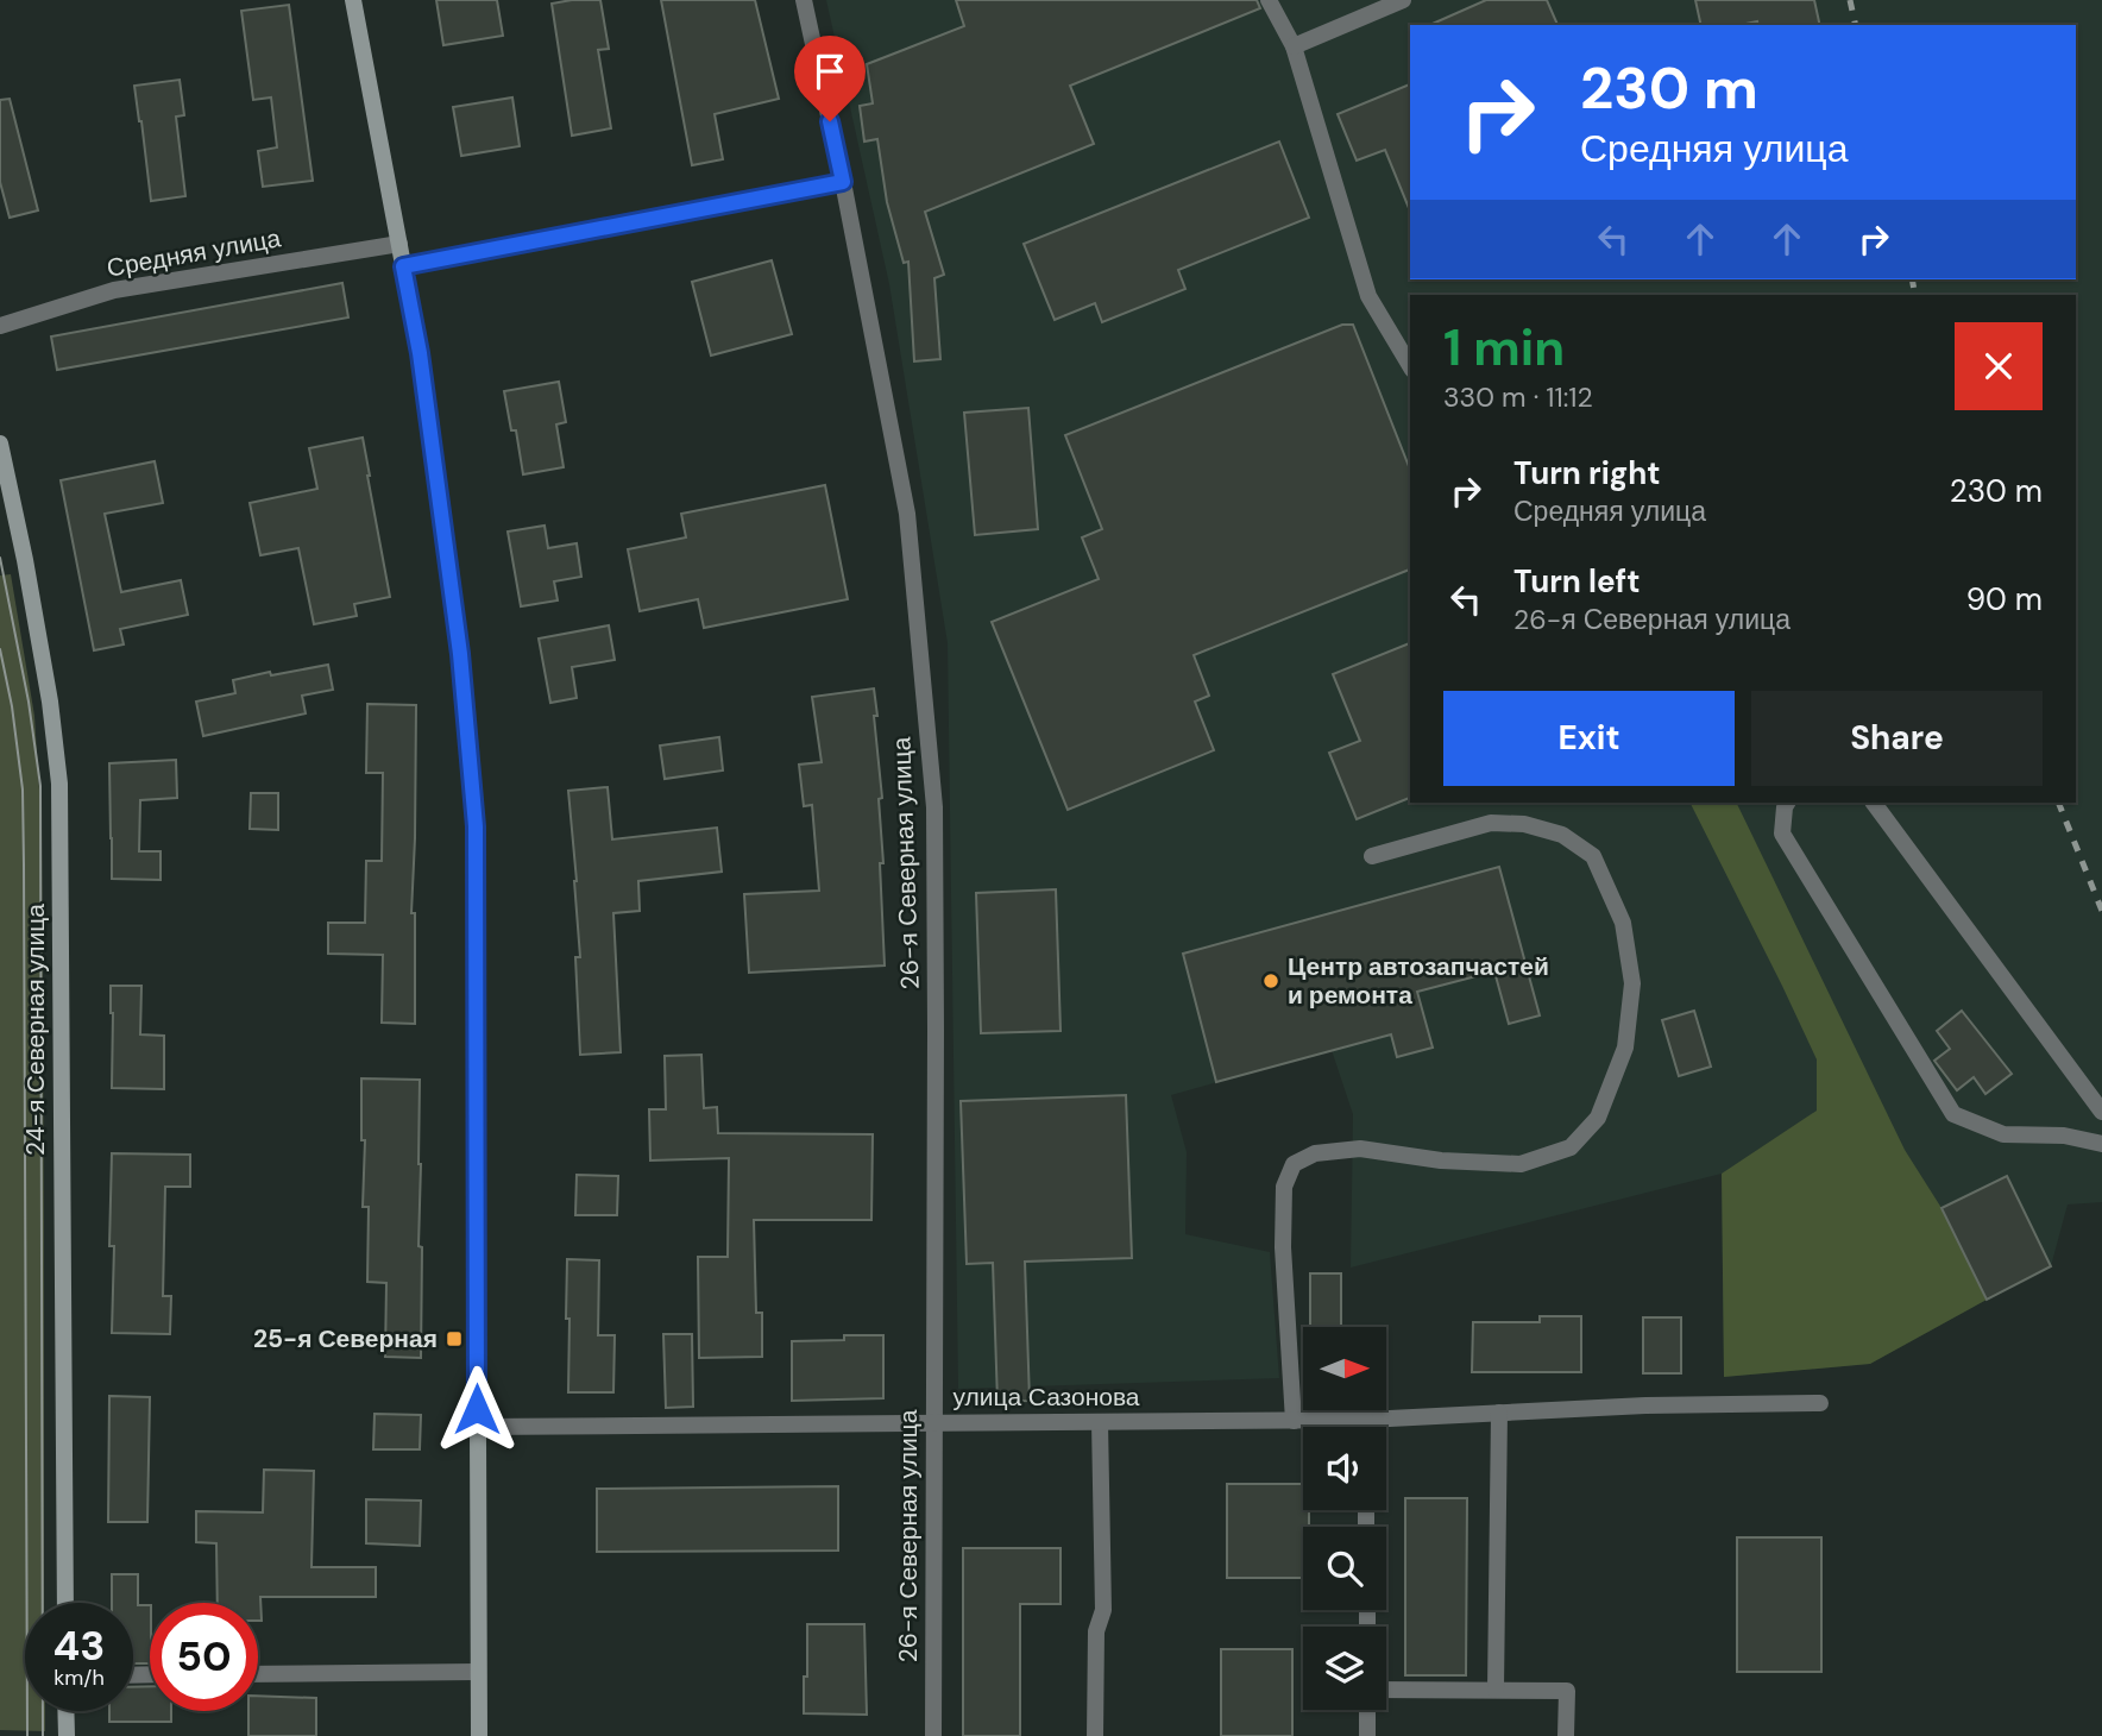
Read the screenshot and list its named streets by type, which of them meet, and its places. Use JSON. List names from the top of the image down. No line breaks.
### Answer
{"streets":{"main road":["24-я Северная улица"],"street":["Средняя улица","26-я Северная улица","улица Сазонова"]},"crossings":[["26-я Северная улица","улица Сазонова"]],"places":{"other":["Центр автозапчастей и ремонта"],"transit":["25-я Северная"]},"north":"right","page":{"turn":["230 m","Средняя улица"],"heading":["1 min","330 m · 11:12"],"list":[{"name":"Turn right","note":"Средняя улица","value":"230 m"},{"name":"Turn left","note":"26-я Северная улица","value":"90 m"}],"buttons":["Exit","Share"],"speed":"43 km/h","limit":"50"}}
